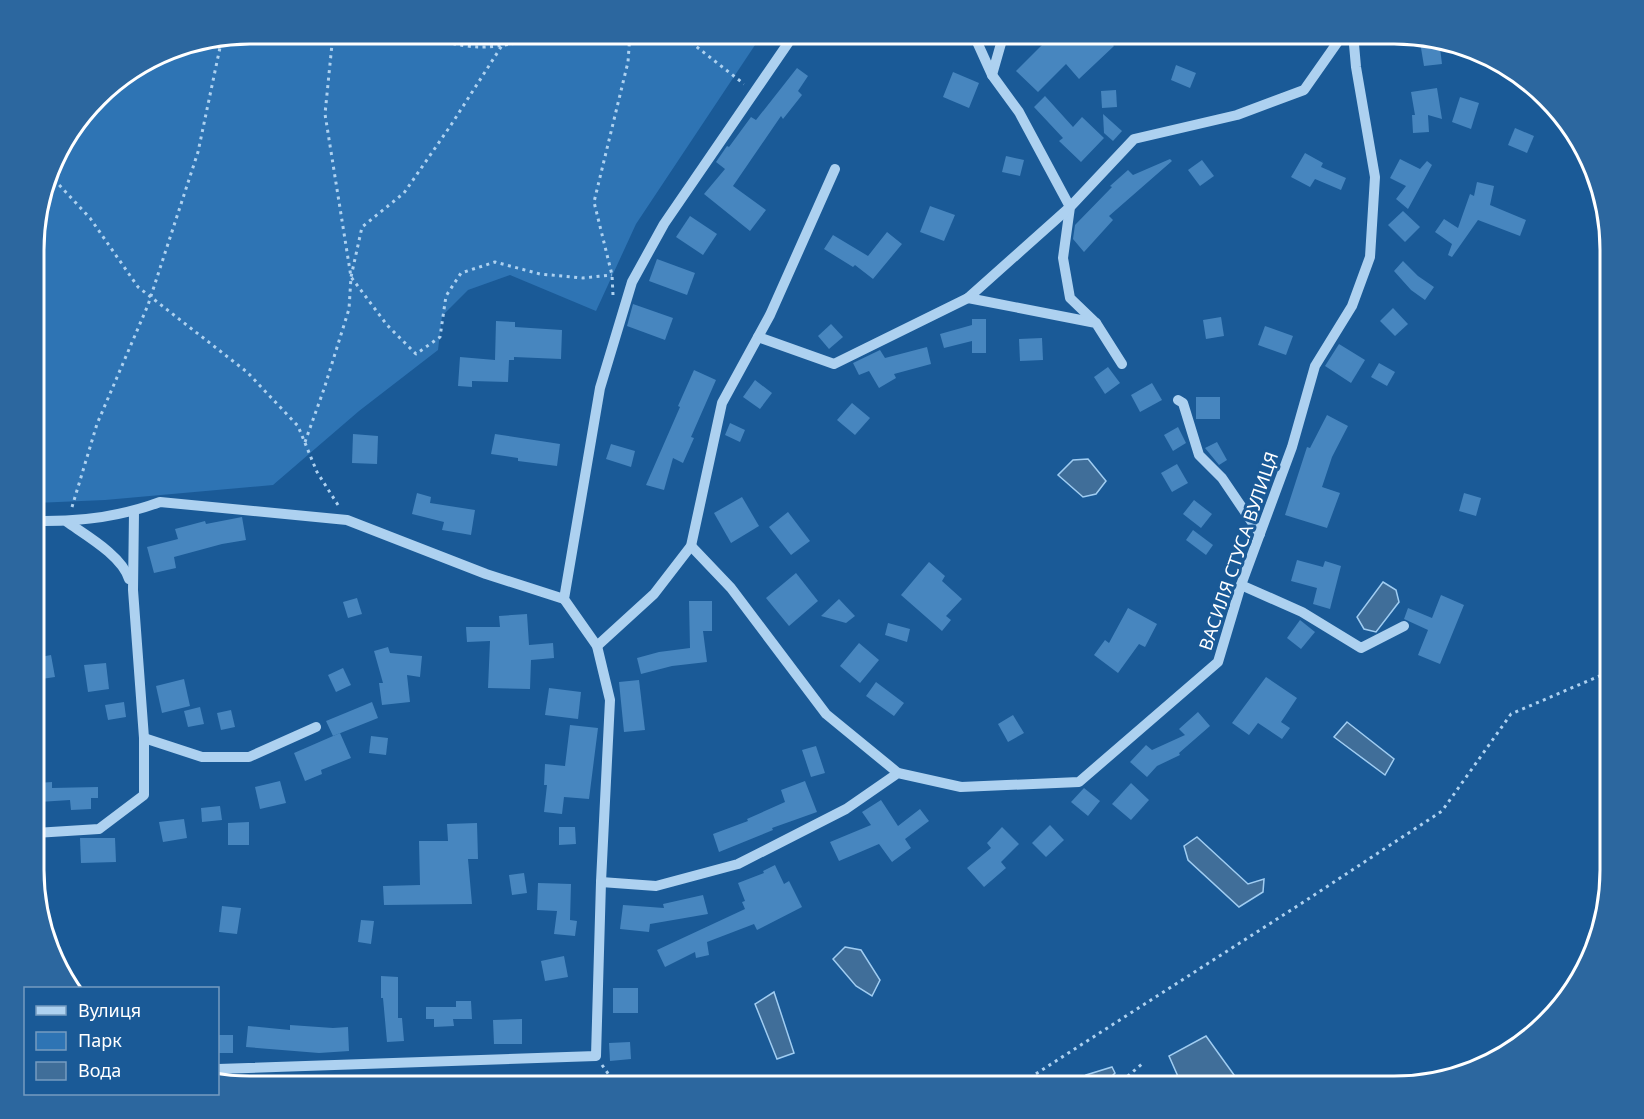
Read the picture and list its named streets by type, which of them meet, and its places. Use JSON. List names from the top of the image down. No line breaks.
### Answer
{"streets":{"street":["ВАСИЛЯ СТУСА ВУЛИЦЯ"]},"legend":["Вулиця","Парк","Вода"]}
